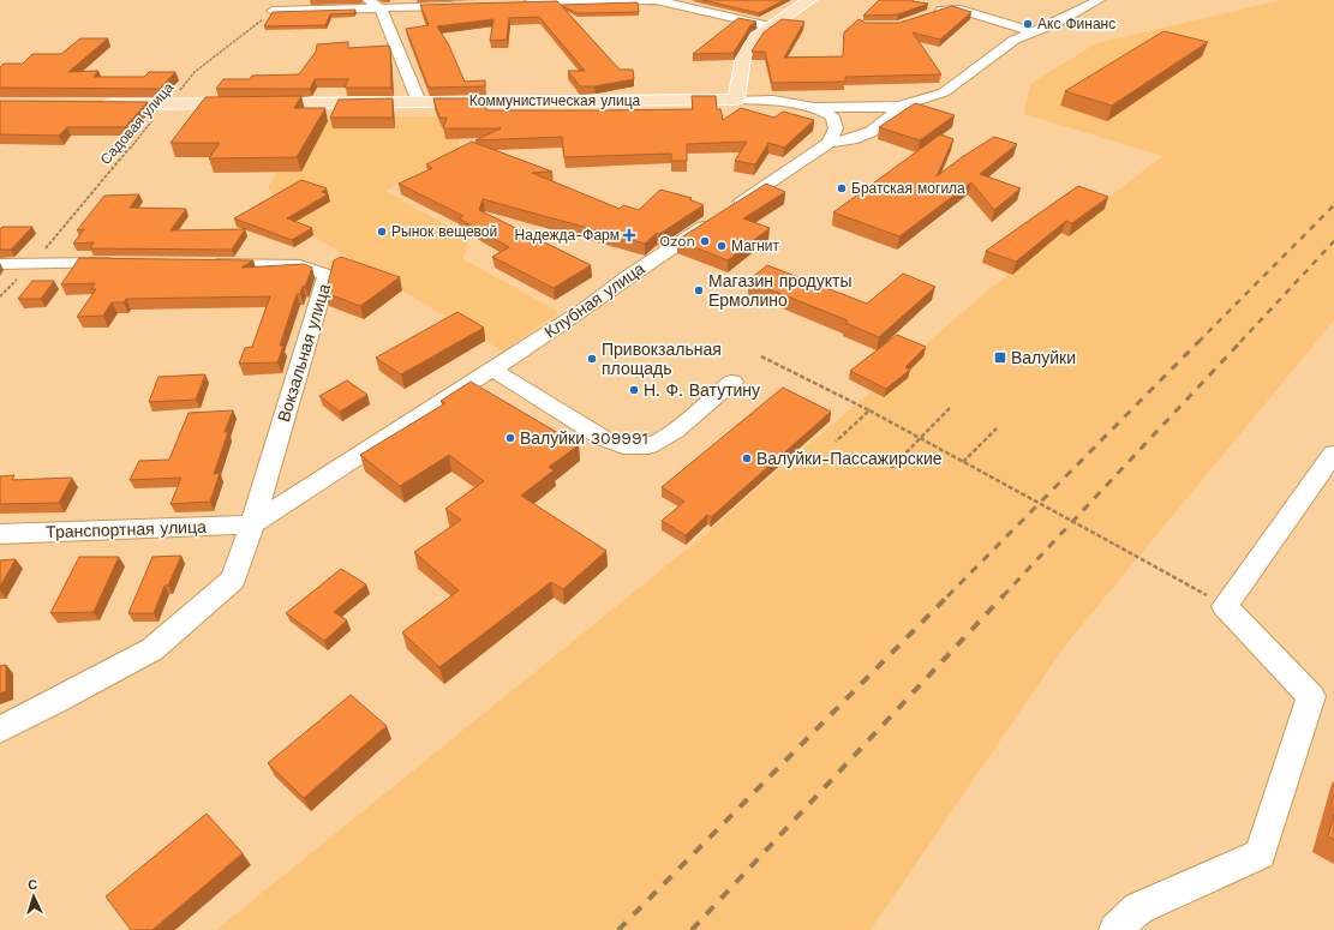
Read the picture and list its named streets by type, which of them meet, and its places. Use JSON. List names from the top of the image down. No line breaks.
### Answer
{"streets":{"main road":["Коммунистическая улица"],"street":["Клубная улица","Вокзальная улица","Транспортная улица"],"path":["Садовая улица"]},"crossings":[["Коммунистическая улица","Садовая улица"],["Клубная улица","Вокзальная улица"],["Клубная улица","Транспортная улица"],["Вокзальная улица","Транспортная улица"]],"places":{"other":["Акс Финанс","Братская могила","Рынок вещевой","Ozon","Магнит","Магазин продукты Ермолино","Привокзальная площадь","Н. Ф. Ватутину","Валуйки 309991","Валуйки-Пассажирские"],"health":["Надежда-Фарм"],"transit":["Валуйки"]},"north":"top"}
